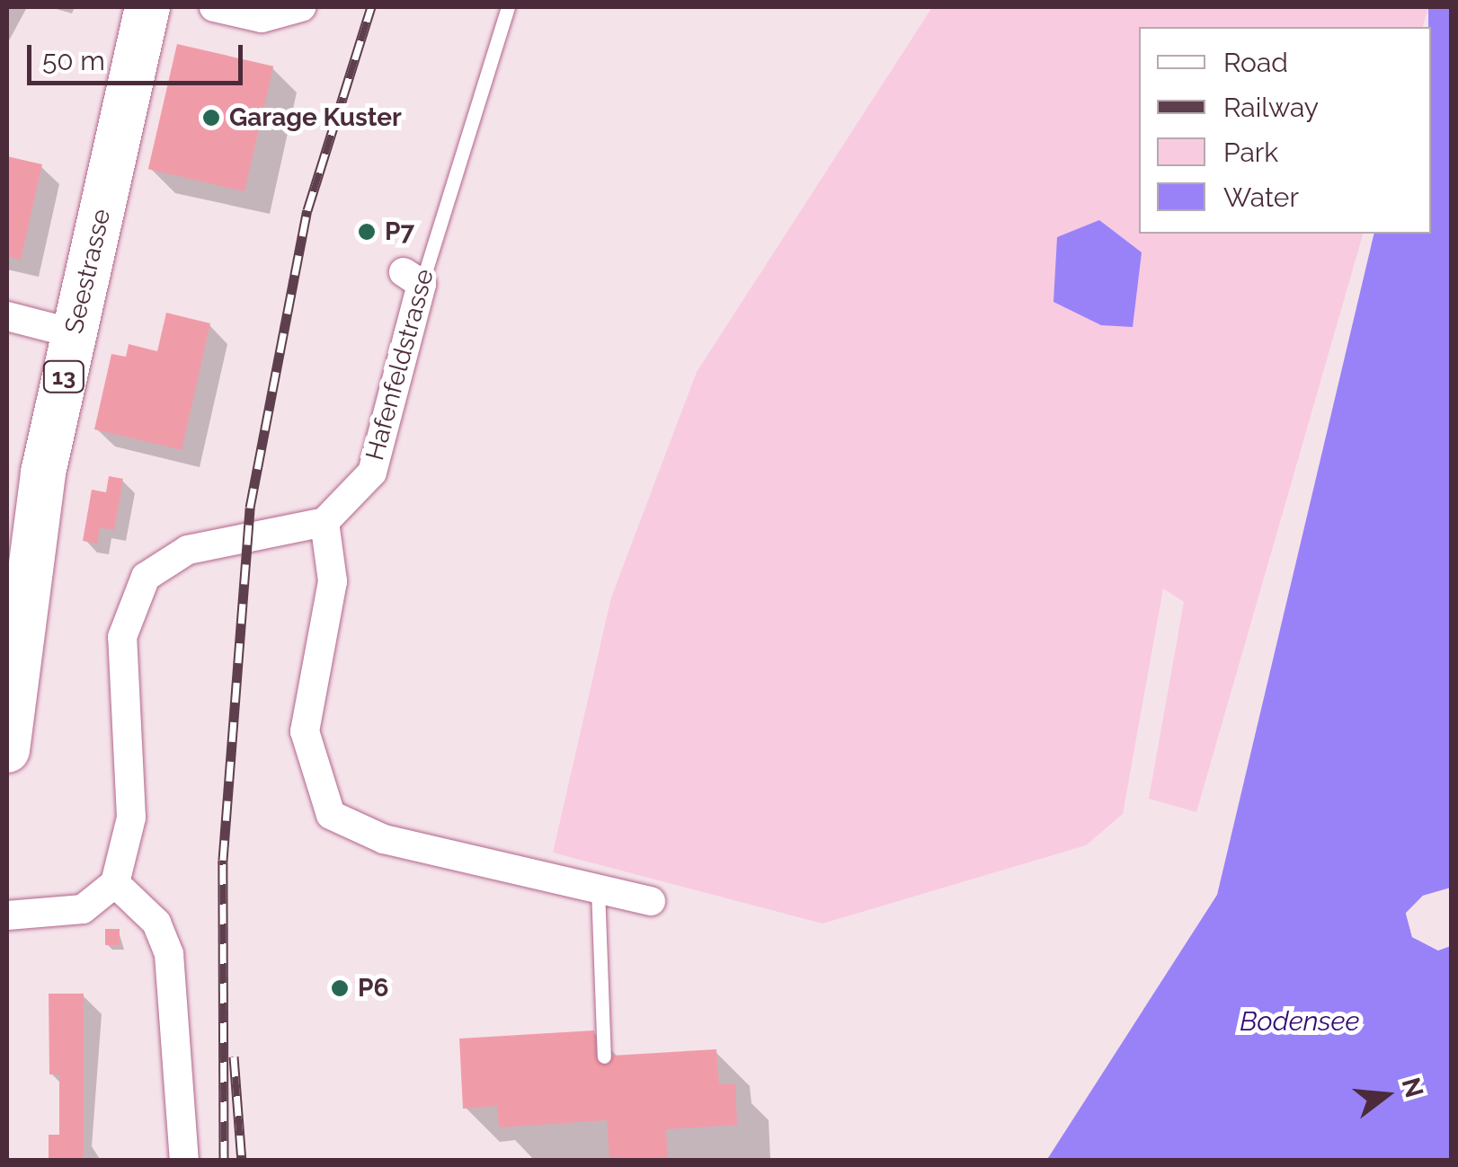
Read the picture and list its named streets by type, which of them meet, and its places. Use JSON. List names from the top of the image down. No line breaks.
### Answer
{"streets":{"main road":["Seestrasse","13"],"street":["Hafenfeldstrasse"]},"water":["Bodensee"],"places":["Garage Kuster","P7","P6"],"legend":["Road","Railway","Park","Water"],"scale_bar":"50 m","north":"right"}
